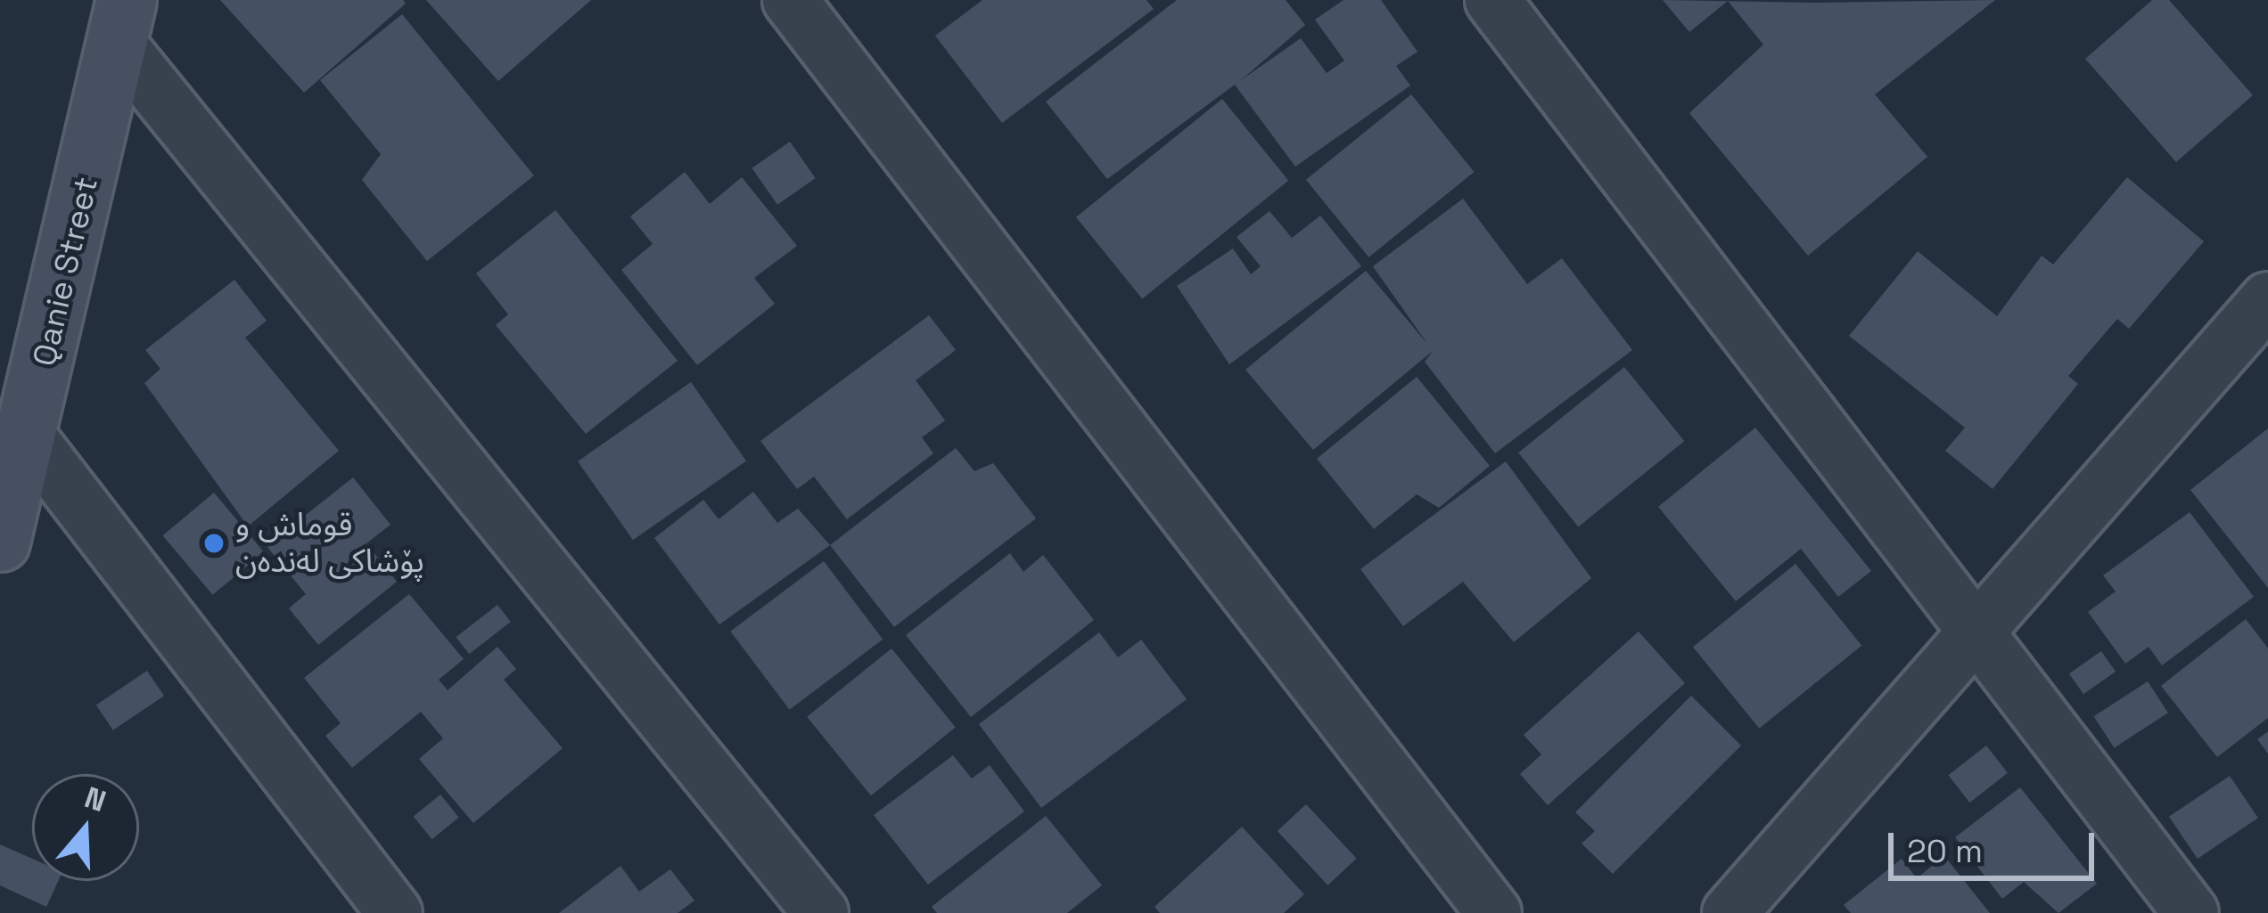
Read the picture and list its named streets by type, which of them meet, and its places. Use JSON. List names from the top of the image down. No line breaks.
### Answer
{"streets":{"main road":["Qanie Street"]},"places":["قوماش و پۆشاکی لەندەن"],"scale_bar":"20 m","north":"top"}
